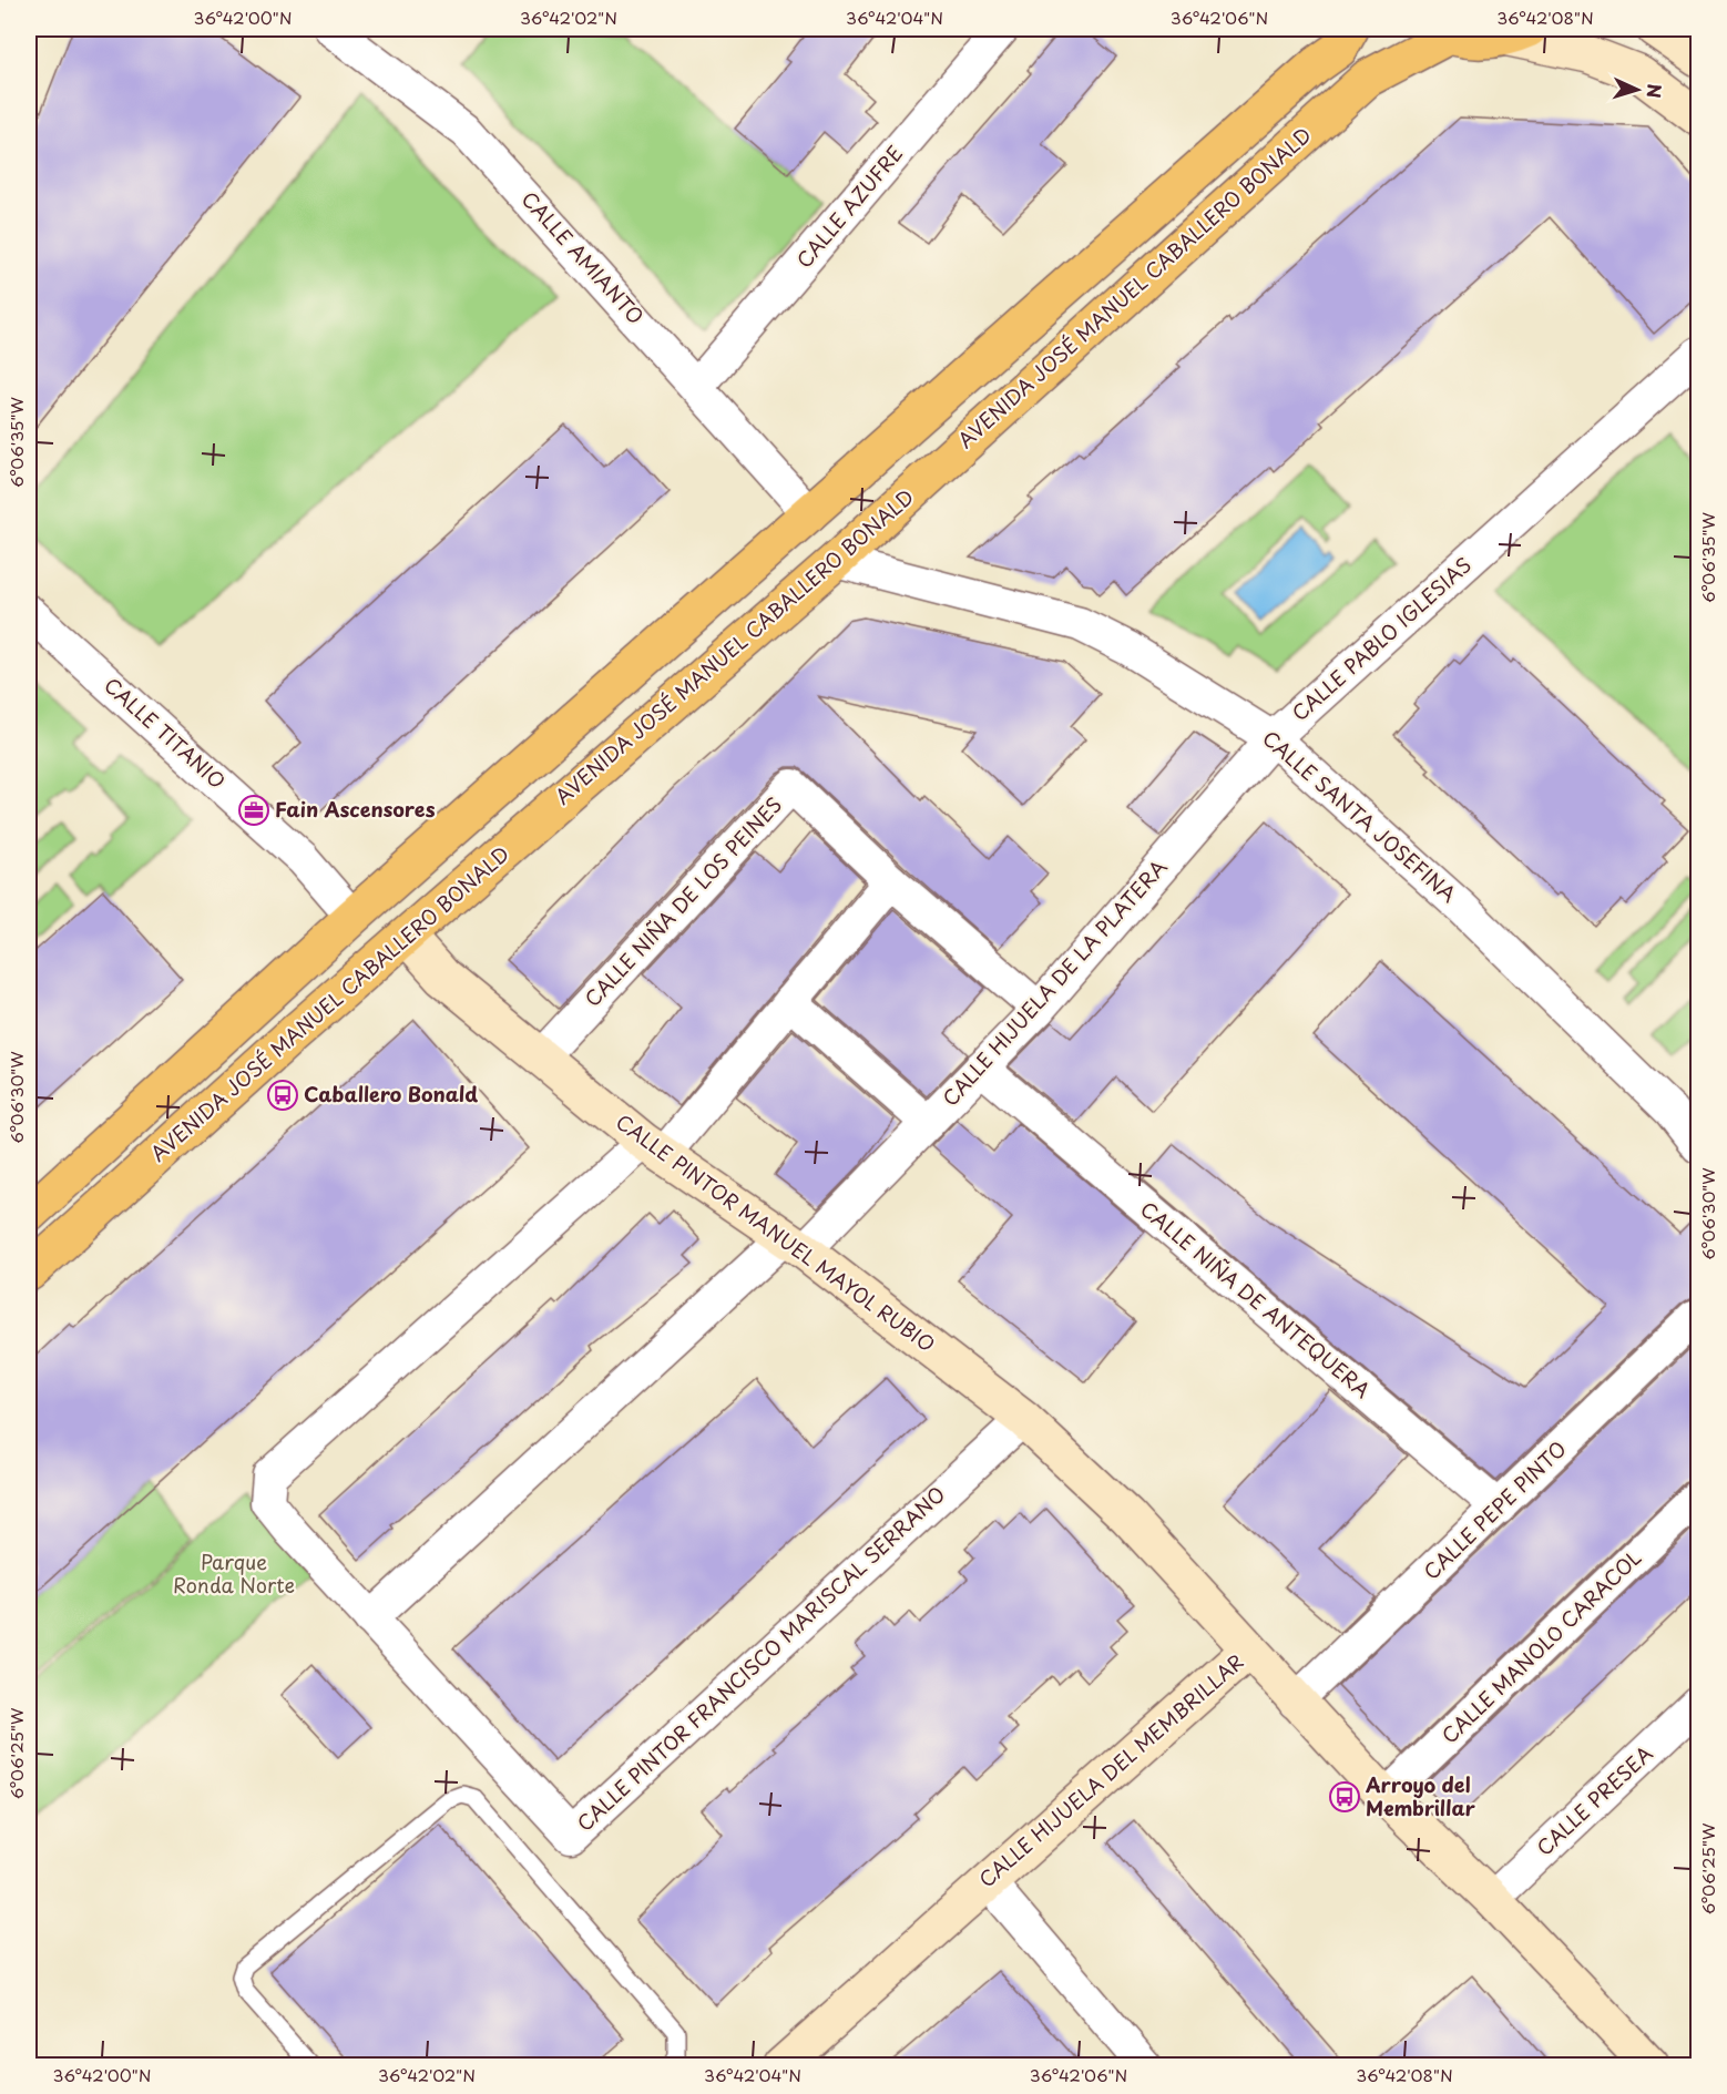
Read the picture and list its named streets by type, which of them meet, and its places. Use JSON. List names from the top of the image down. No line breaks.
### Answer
{"streets":{"main road":["AVENIDA JOSÉ MANUEL CABALLERO BONALD"],"street":["CALLE AZUFRE","CALLE AMIANTO","CALLE PABLO IGLESIAS","CALLE TITANIO","CALLE SANTA JOSEFINA","CALLE NIÑA DE LOS PEINES","CALLE HIJUELA DE LA PLATERA","CALLE PINTOR MANUEL MAYOL RUBIO","CALLE NIÑA DE ANTEQUERA","CALLE PEPE PINTO","CALLE MANOLO CARACOL","CALLE PINTOR FRANCISCO MARISCAL SERRANO","CALLE HIJUELA DEL MEMBRILLAR","CALLE PRESEA"]},"crossings":[["CALLE AZUFRE","CALLE AMIANTO"],["AVENIDA JOSÉ MANUEL CABALLERO BONALD","CALLE SANTA JOSEFINA"],["AVENIDA JOSÉ MANUEL CABALLERO BONALD","CALLE PINTOR MANUEL MAYOL RUBIO"],["CALLE PABLO IGLESIAS","CALLE SANTA JOSEFINA"],["CALLE PABLO IGLESIAS","CALLE HIJUELA DE LA PLATERA"],["CALLE SANTA JOSEFINA","CALLE HIJUELA DE LA PLATERA"],["CALLE NIÑA DE LOS PEINES","CALLE HIJUELA DE LA PLATERA"],["CALLE NIÑA DE LOS PEINES","CALLE PINTOR MANUEL MAYOL RUBIO"],["CALLE NIÑA DE LOS PEINES","CALLE PINTOR FRANCISCO MARISCAL SERRANO"],["CALLE HIJUELA DE LA PLATERA","CALLE PINTOR MANUEL MAYOL RUBIO"],["CALLE HIJUELA DE LA PLATERA","CALLE NIÑA DE ANTEQUERA"],["CALLE PINTOR MANUEL MAYOL RUBIO","CALLE PINTOR FRANCISCO MARISCAL SERRANO"],["CALLE PINTOR MANUEL MAYOL RUBIO","CALLE HIJUELA DEL MEMBRILLAR"],["CALLE NIÑA DE ANTEQUERA","CALLE PEPE PINTO"],["CALLE PEPE PINTO","CALLE HIJUELA DEL MEMBRILLAR"],["CALLE MANOLO CARACOL","CALLE HIJUELA DEL MEMBRILLAR"],["CALLE HIJUELA DEL MEMBRILLAR","CALLE PRESEA"]],"parks":["Parque Ronda Norte"],"places":{"office":["Fain Ascensores"],"bus stop":["Caballero Bonald","Arroyo del Membrillar"]},"north":"right","coordinates":["36°42'00\"N","36°42'02\"N","36°42'04\"N","36°42'06\"N","36°42'08\"N","6°06'35\"W","6°06'30\"W","6°06'25\"W"]}
